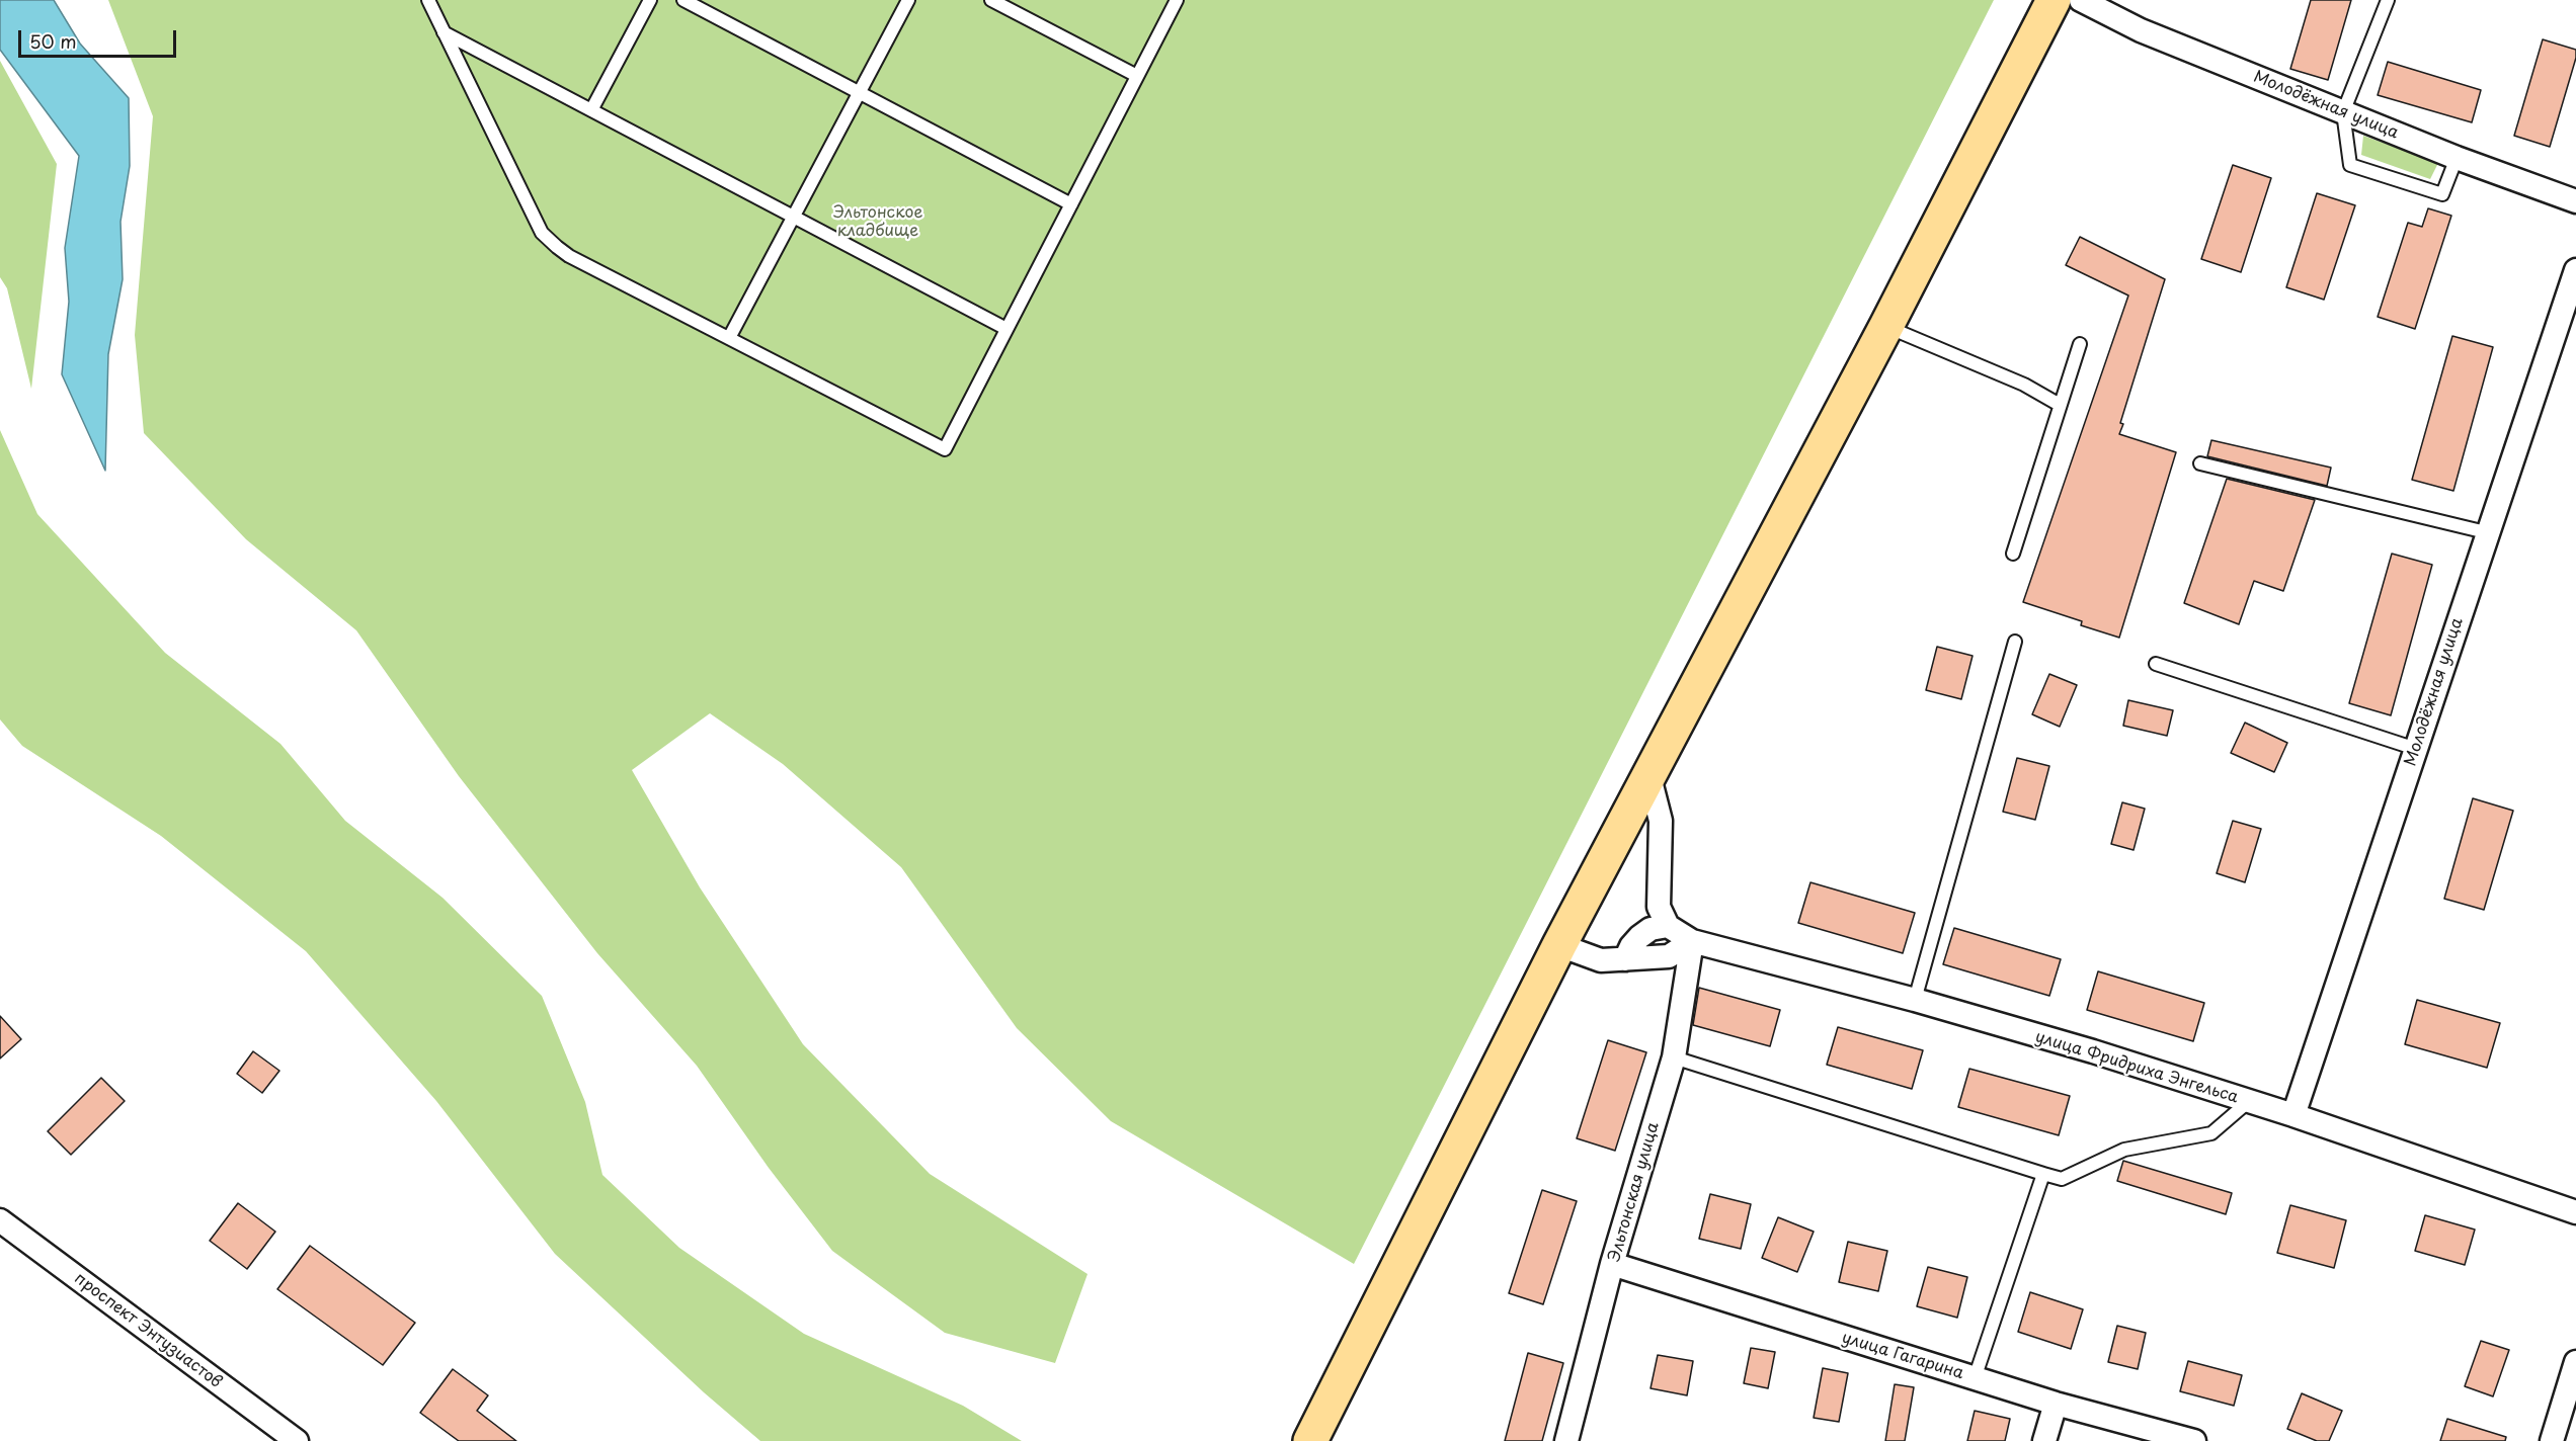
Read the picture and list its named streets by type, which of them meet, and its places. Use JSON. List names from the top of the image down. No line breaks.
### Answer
{"streets":{"street":["Молодёжная улица","улица Фридриха Энгельса","Эльтонская улица","проспект Энтузиастов","улица Гагарина"]},"crossings":[["Молодёжная улица","улица Фридриха Энгельса"],["улица Фридриха Энгельса","Эльтонская улица"],["Эльтонская улица","улица Гагарина"]],"parks":["Эльтонское кладбище"],"scale_bar":"50 m"}
